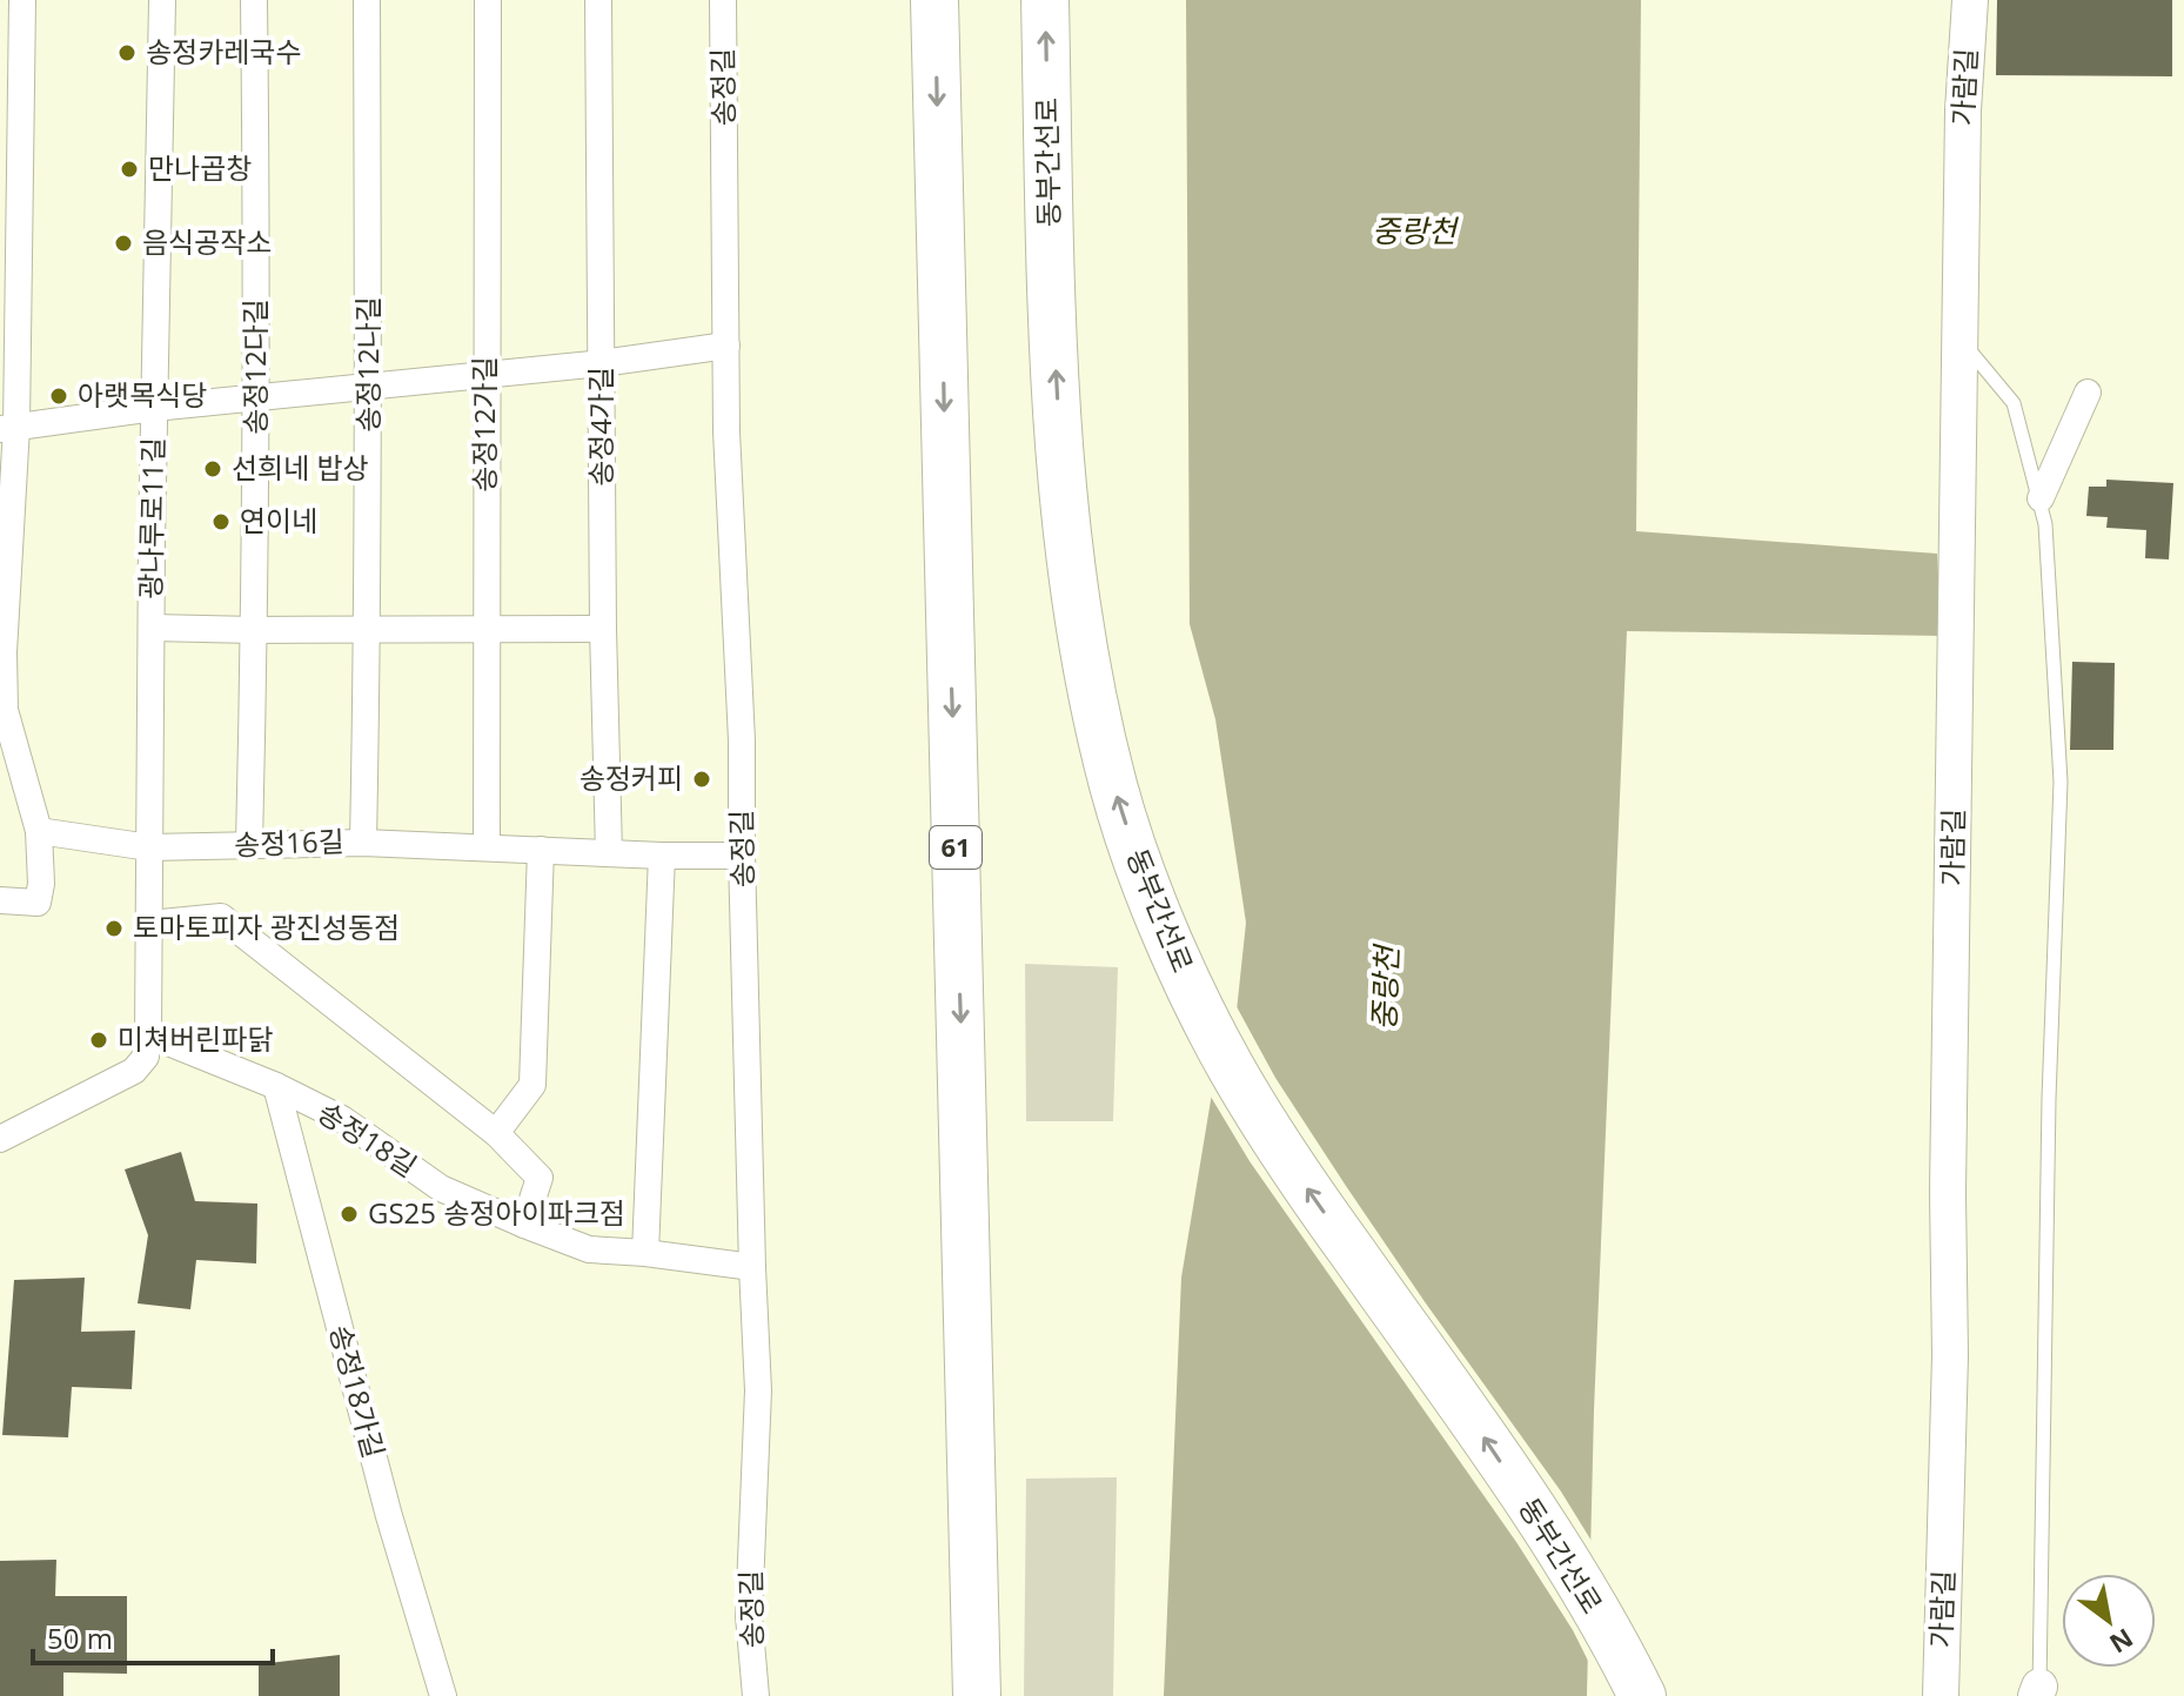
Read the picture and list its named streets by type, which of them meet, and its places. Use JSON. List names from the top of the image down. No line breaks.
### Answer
{"streets":{"highway":["동부간선로","61"],"street":["송정길","가람길","송정12나길","송정12다길","송정12가길","송정4가길","광나루로11길","송정16길","송정18길","송정18가길"]},"crossings":[["송정길","송정16길"],["송정길","송정18길"],["송정12나길","송정16길"],["송정12다길","송정16길"],["송정12가길","송정16길"],["송정4가길","송정16길"],["광나루로11길","송정16길"],["광나루로11길","송정18길"],["송정18길","송정18가길"]],"water":["중랑천"],"places":["송정카레국수","만나곱창","음식공작소","아랫목식당","선희네 밥상","연이네","송정커피","토마토피자 광진성동점","미쳐버린파닭","GS25 송정아이파크점"],"scale_bar":"50 m","north":"bottom right"}
